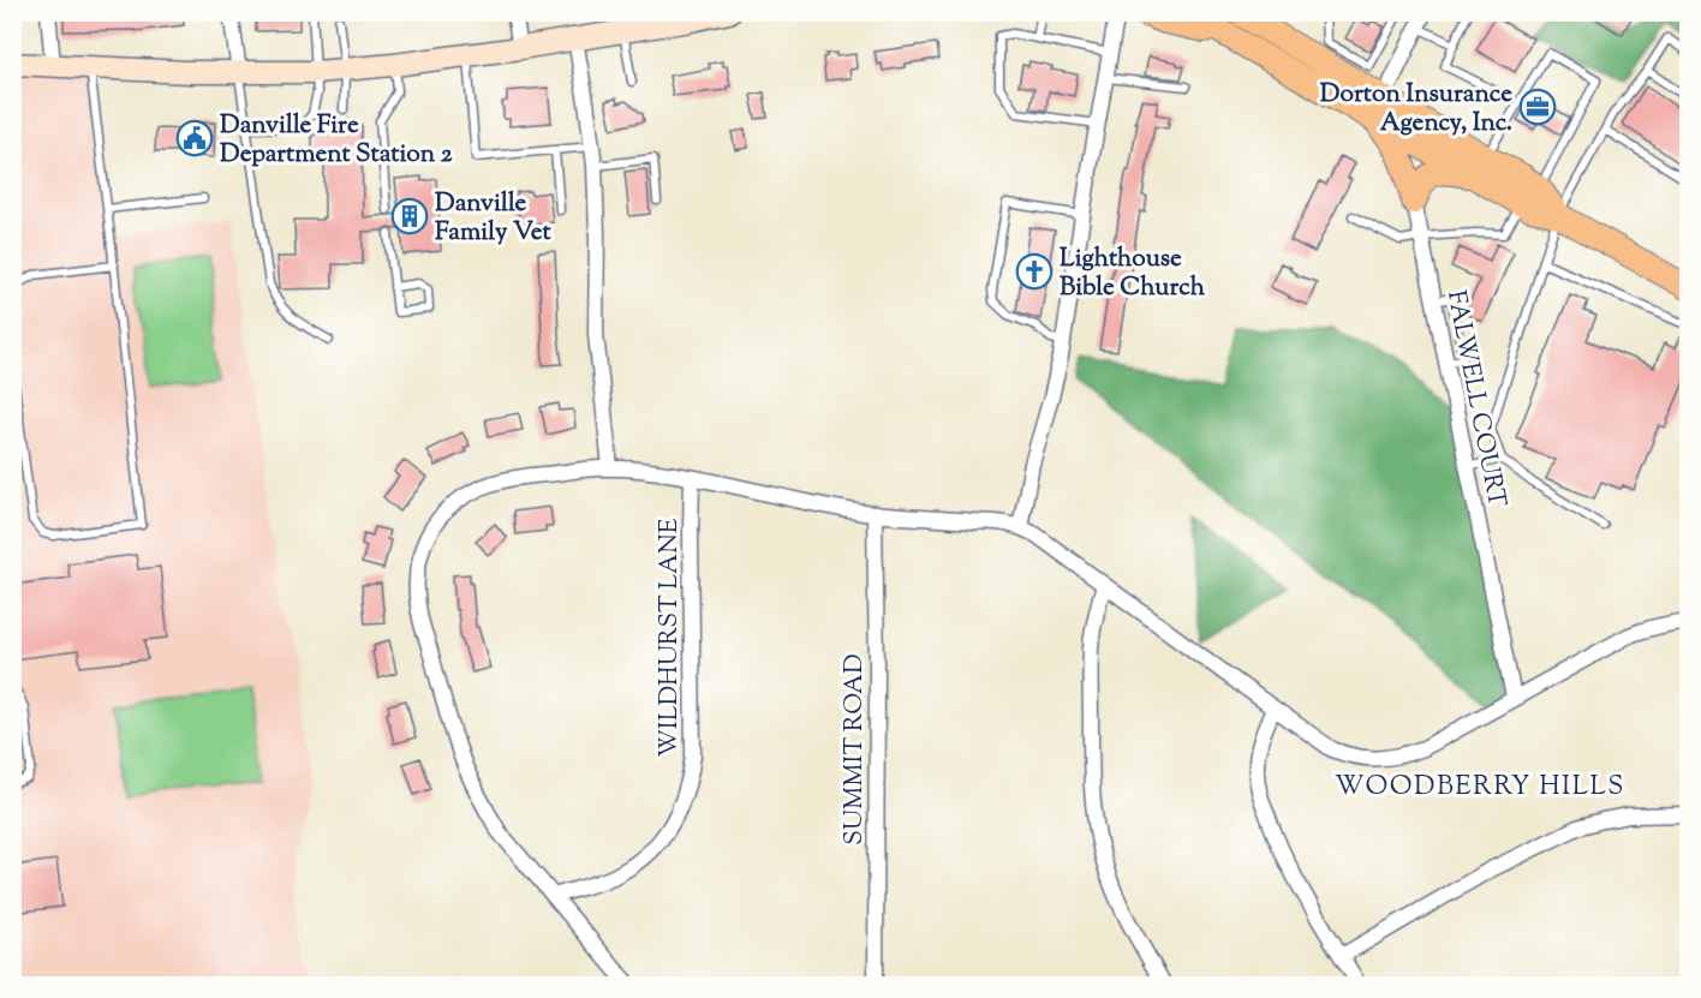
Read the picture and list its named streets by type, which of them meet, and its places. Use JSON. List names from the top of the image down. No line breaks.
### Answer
{"streets":{"street":["FALWELL COURT","WILDHURST LANE","SUMMIT ROAD"]},"districts":["WOODBERRY HILLS"],"places":{"office":["Dorton Insurance Agency, Inc."],"public building":["Danville Fire Department Station 2"],"building":["Danville Family Vet"],"church":["Lighthouse Bible Church"]}}
